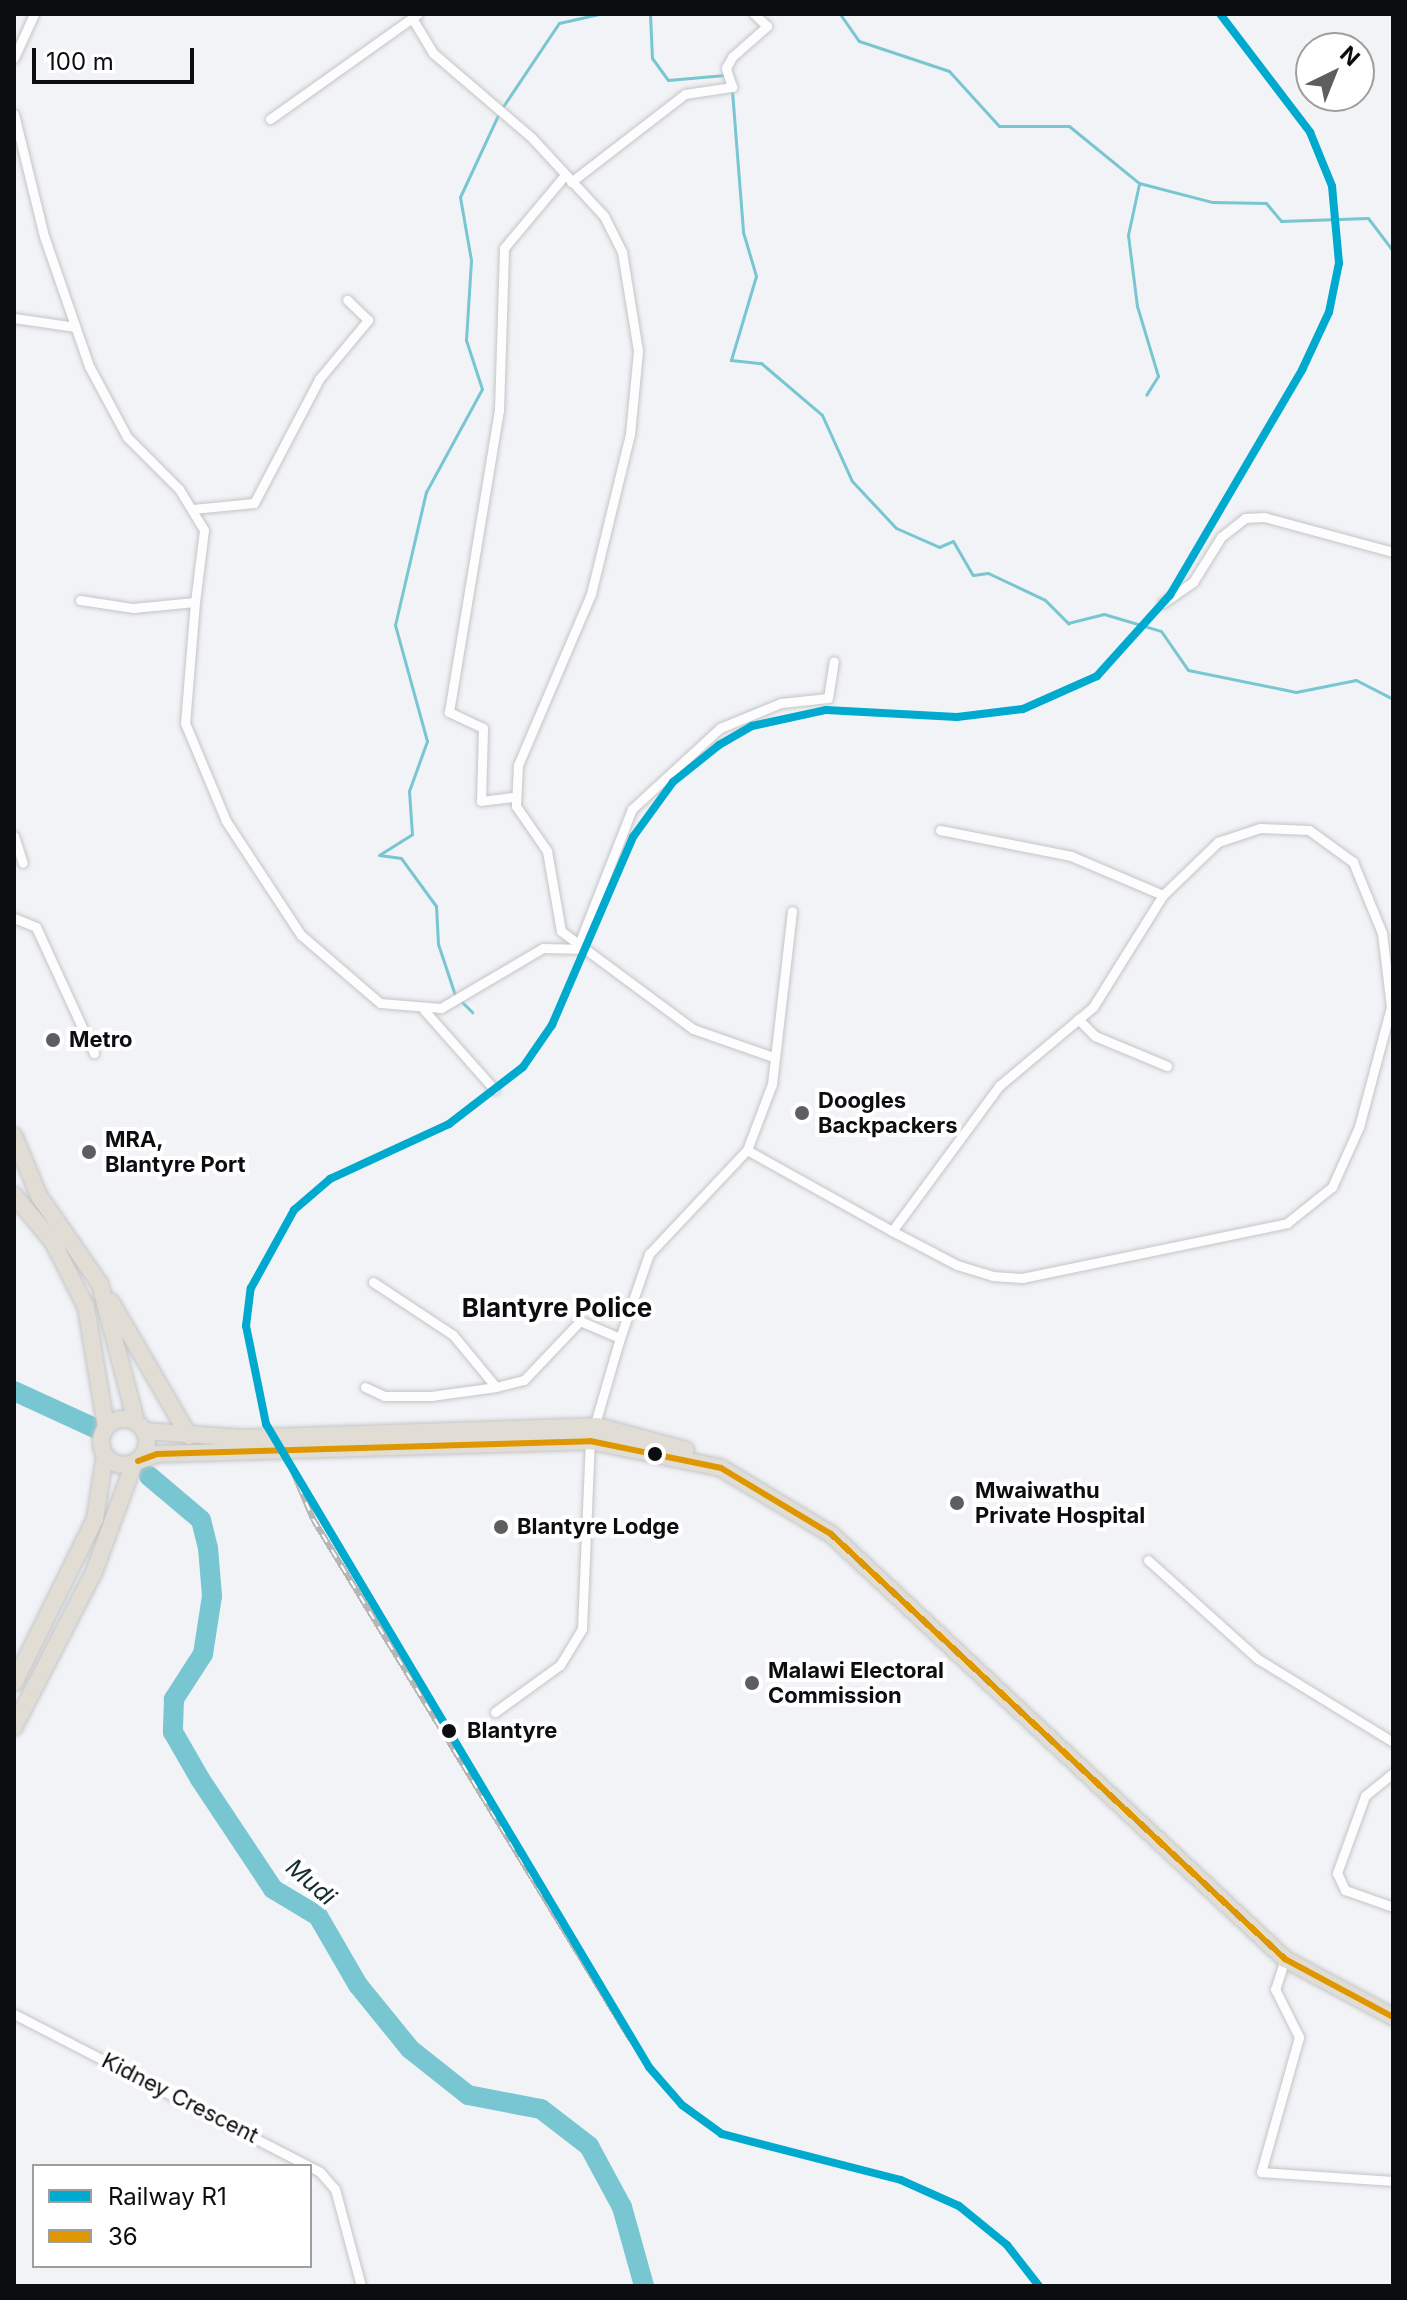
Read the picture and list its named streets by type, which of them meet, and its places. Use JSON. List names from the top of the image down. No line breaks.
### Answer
{"streets":{"street":["Kidney Crescent"]},"districts":["Blantyre Police"],"water":["Mudi"],"places":["Metro","Doogles Backpackers","MRA, Blantyre Port","Mwaiwathu Private Hospital","Blantyre Lodge","Malawi Electoral Commission","Blantyre"],"lines":["rail line R1","transit line 36"],"legend":["Railway R1","36"],"scale_bar":"100 m","north":"top right"}
